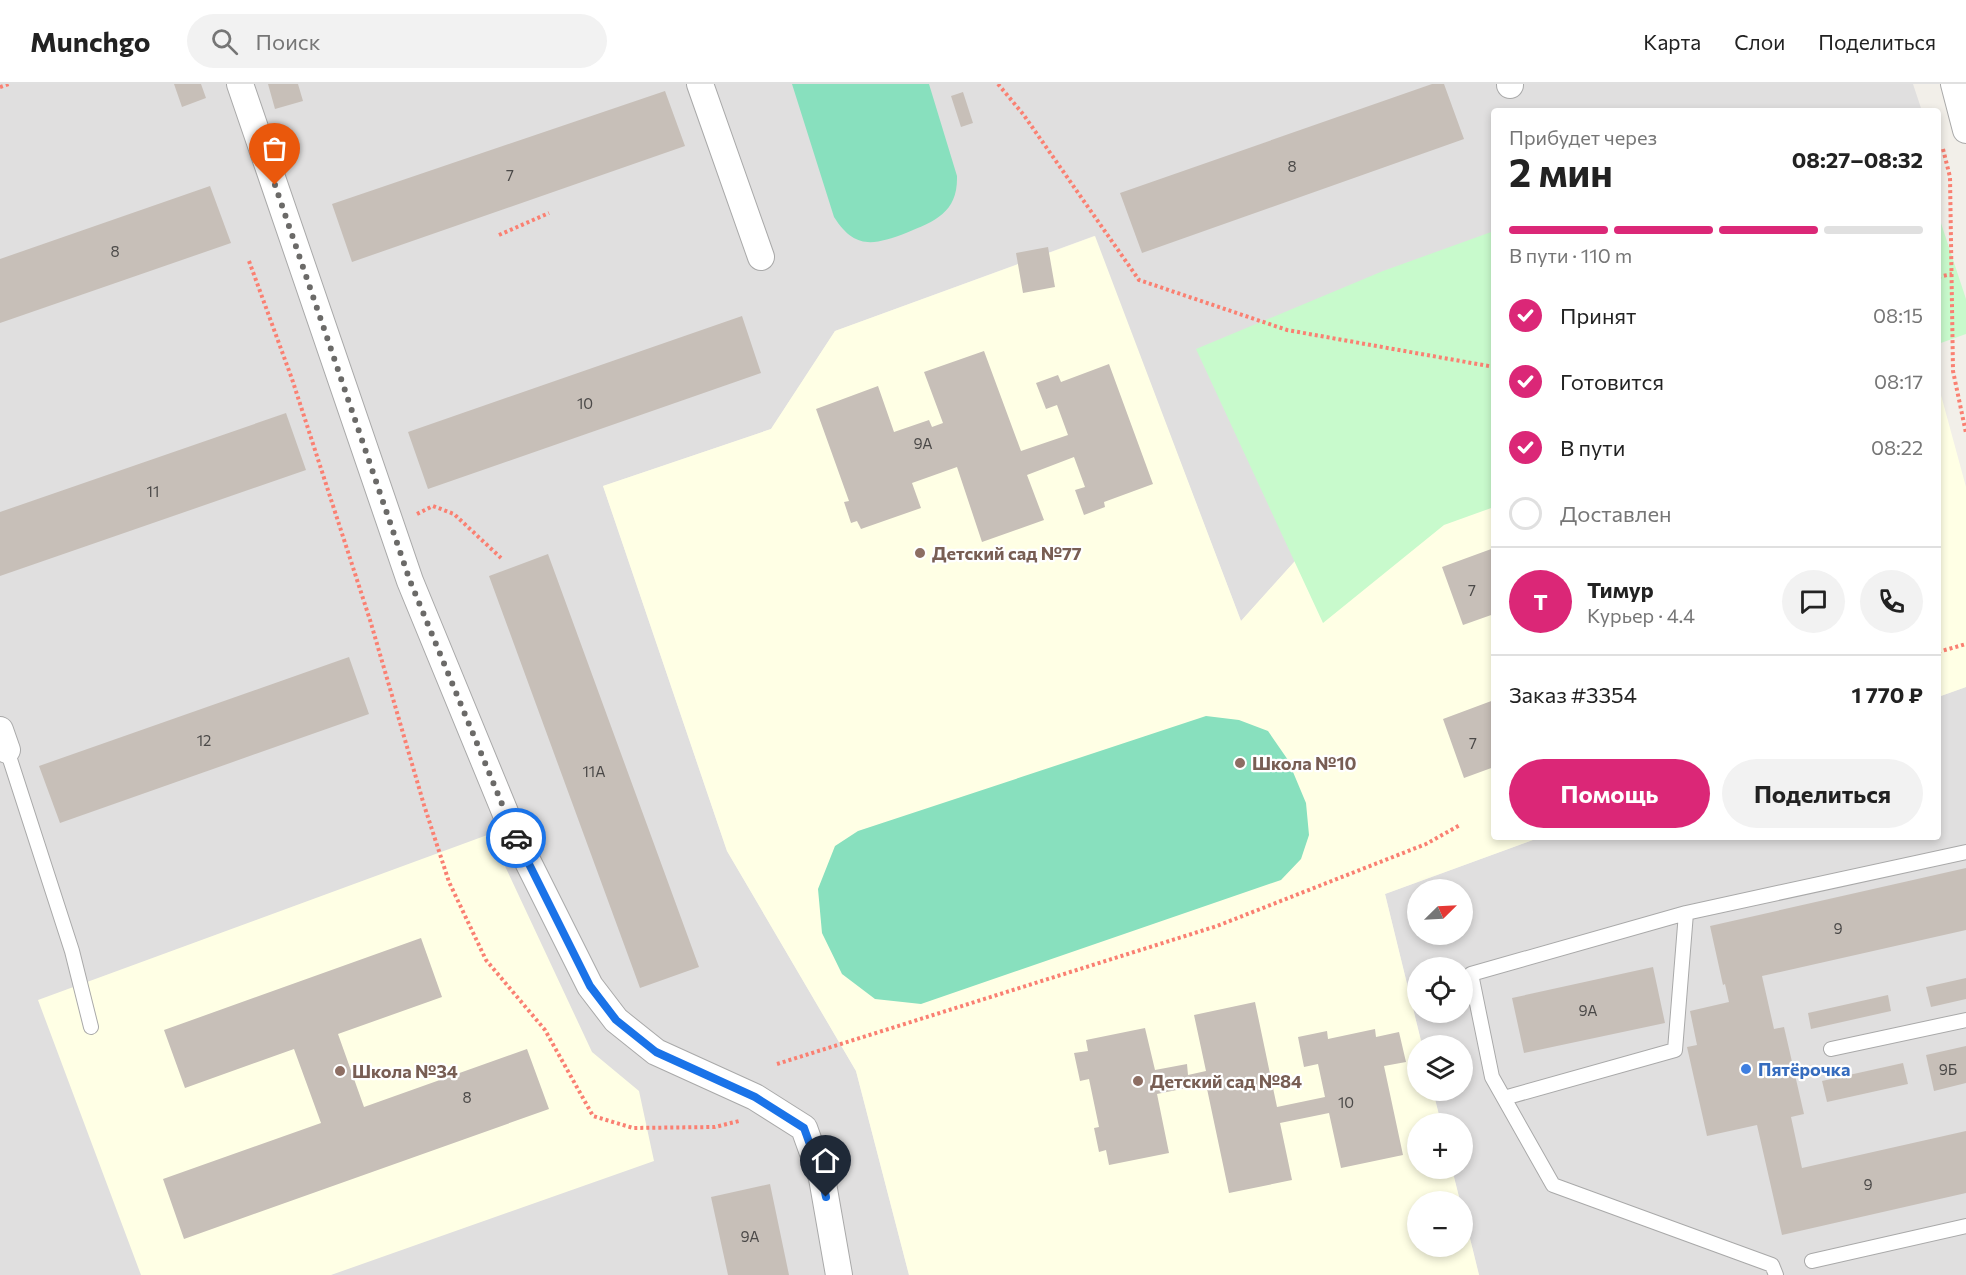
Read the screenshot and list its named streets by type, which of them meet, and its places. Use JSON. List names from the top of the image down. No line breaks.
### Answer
{"places":["Детский сад №77","Школа №10","Пятёрочка","Школа №34","Детский сад №84"],"house_numbers":["8","7","8","10","9А","11","7","12","7","11А","9","9А","9Б","8","10","9","9А"],"north":"top right","page":{"header":"Munchgo","search":"Поиск","nav":["Карта","Слои","Поделиться"],"heading":["2 мин","Прибудет через","08:27–08:32"],"panel":["Тимур","Курьер · 4.4","Заказ #3354","1 770 ₽"],"bar":"В пути · 110 m","list":[["Принят","08:15"],["Готовится","08:17"],["В пути","08:22"],"Доставлен"],"round":"Т","buttons":["Помощь","Поделиться"],"map_buttons":["+","−"]}}
